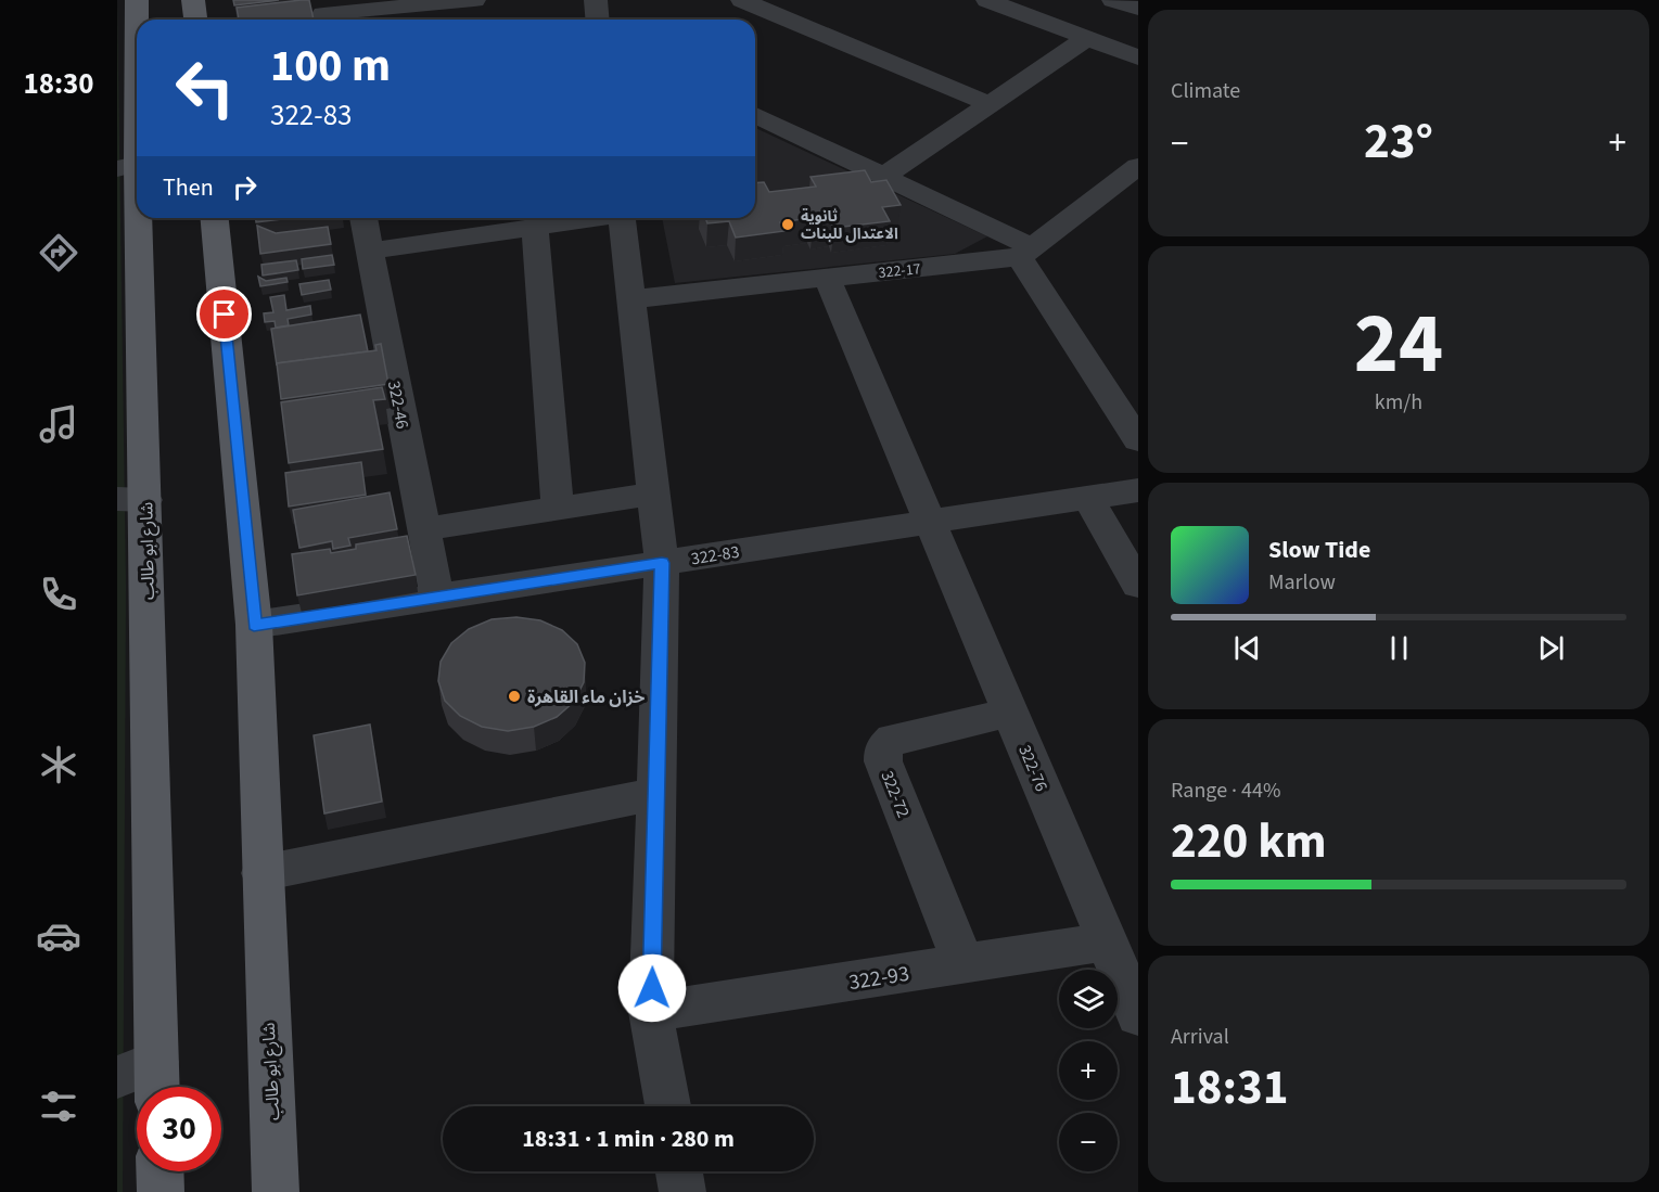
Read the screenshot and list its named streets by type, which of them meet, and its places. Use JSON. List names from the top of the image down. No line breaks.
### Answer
{"streets":{"main road":["شارع ابو طالب"],"street":["322-17","322-46","322-83","322-76","322-72","322-93"]},"crossings":[["322-17","322-76"],["322-46","322-83"],["شارع ابو طالب","322-83"],["322-83","322-76"],["322-76","322-72"],["322-76","322-93"],["322-72","322-93"]],"places":["ثانوية الاعتدال للبنات","خزان ماء القاهرة"],"page":{"tabs":"18:30","tile":["Climate",["24","km/h"],["Range · 44%","220 km"],["Arrival","18:31"]],"turn":["100 m","322-83"],"heat":["−","23°","+"],"then":"Then","song":["Slow Tide","Marlow"],"map_buttons":["+","−"],"limit":"30","trip":"18:31 · 1 min · 280 m"}}
